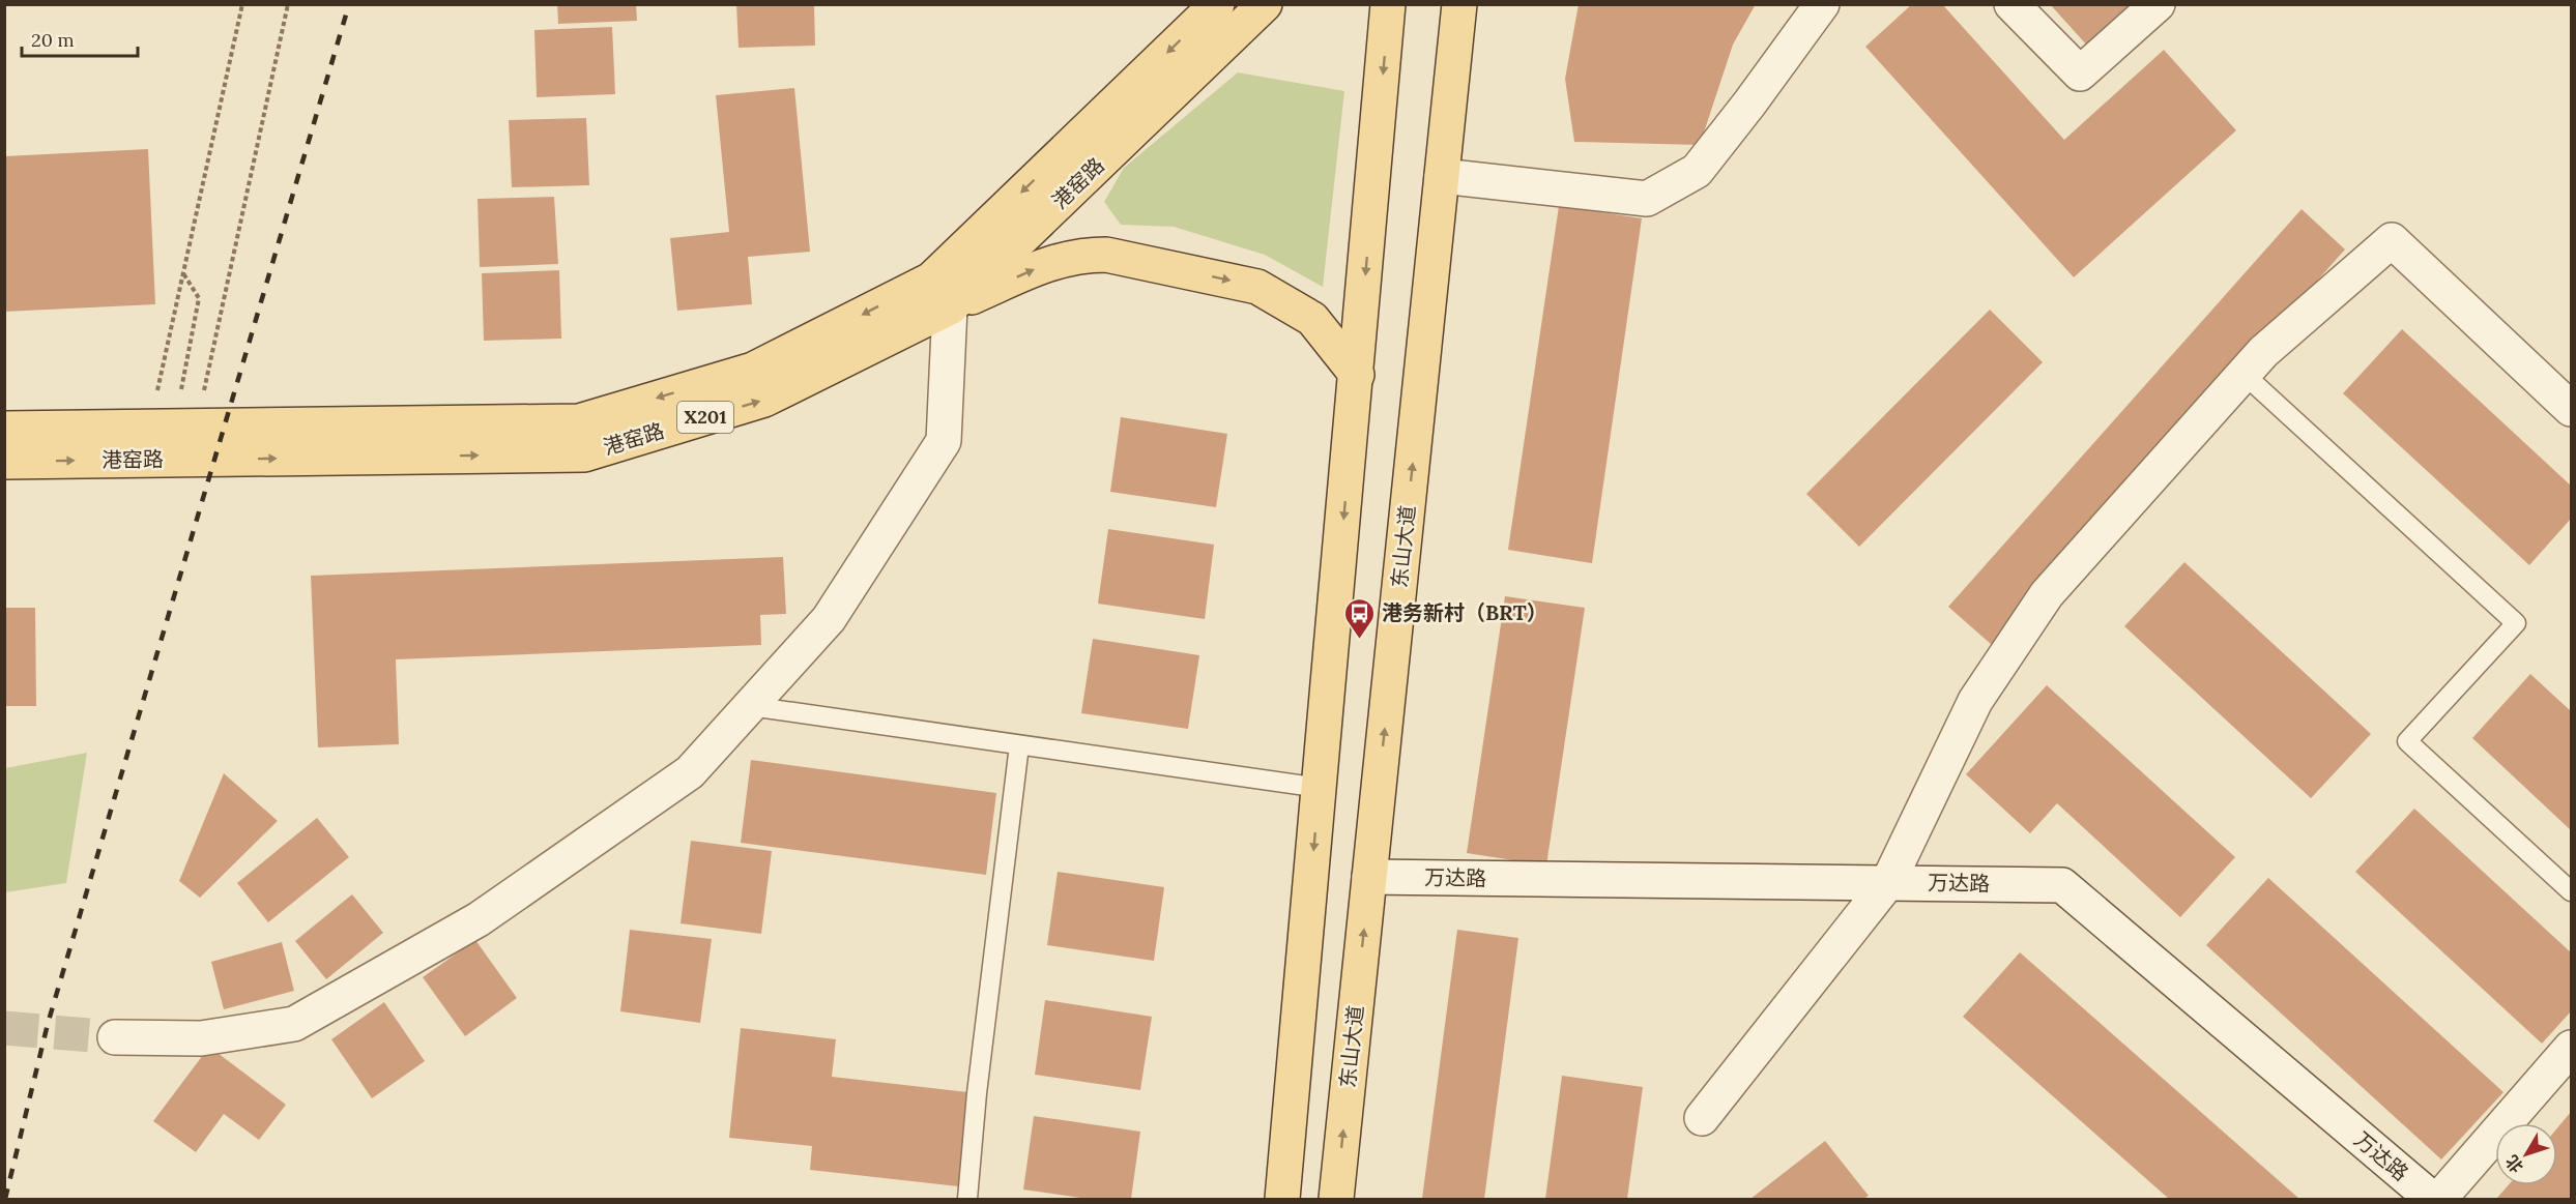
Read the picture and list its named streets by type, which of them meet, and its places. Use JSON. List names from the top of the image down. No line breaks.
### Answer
{"streets":{"main road":["港窑路","X201","东山大道"],"street":["万达路"]},"crossings":[["东山大道","万达路"]],"places":{"bus stop":["港务新村（BRT）"]},"scale_bar":"20 m","north":"bottom left"}
